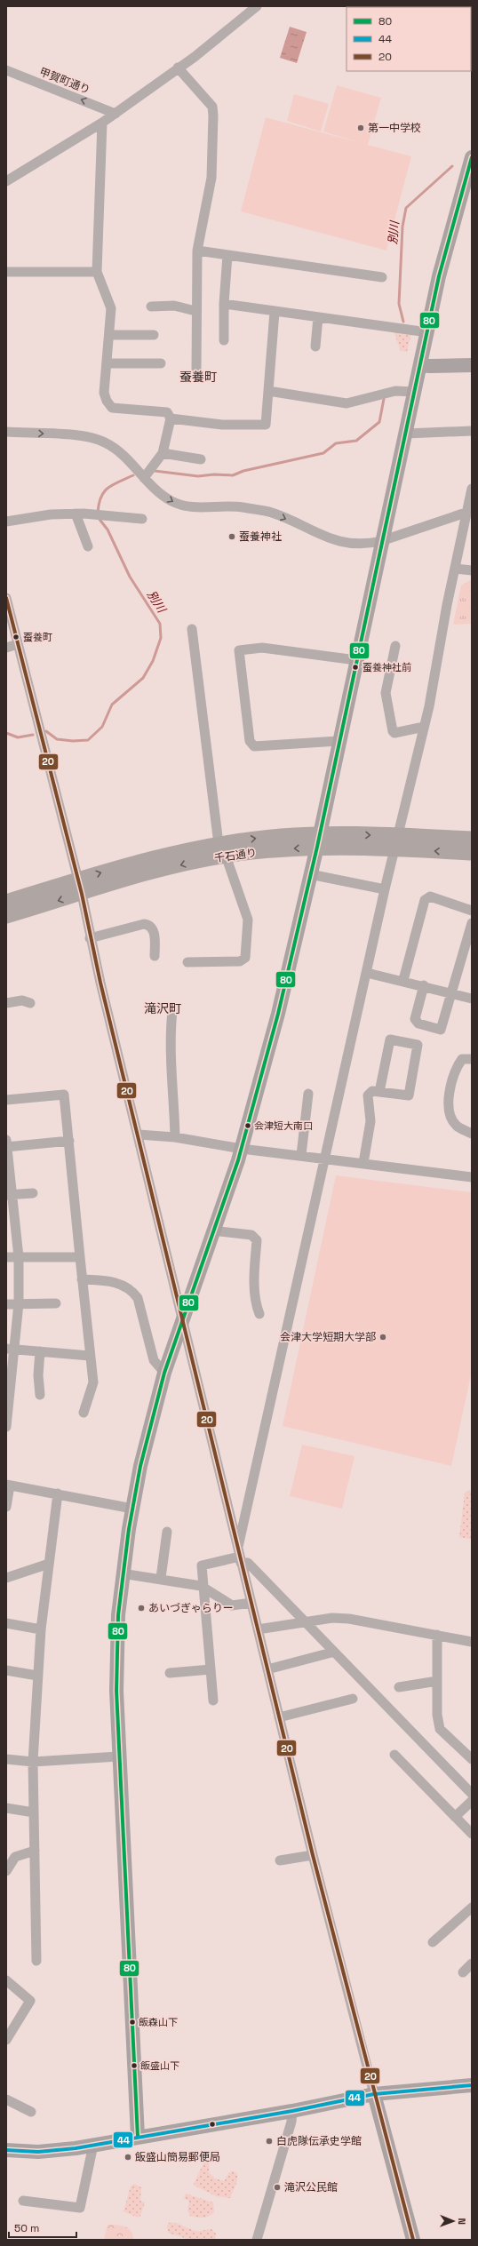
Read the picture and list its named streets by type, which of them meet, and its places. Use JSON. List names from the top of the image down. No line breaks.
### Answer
{"streets":{"main road":["千石通り"],"street":["甲賀町通り"]},"one_way":["甲賀町通り"],"districts":["蚕養町","滝沢町"],"water":["別川"],"places":["第一中学校","蚕養神社","蚕養町","蚕養神社前","会津短大南口","会津大学短期大学部","あいづぎゃらりー","飯森山下","飯盛山下","白虎隊伝承史学館","飯盛山簡易郵便局","滝沢公民館"],"lines":["transit line 80","transit line 20","transit line 44"],"legend":["80","44","20"],"scale_bar":"50 m","north":"right"}
